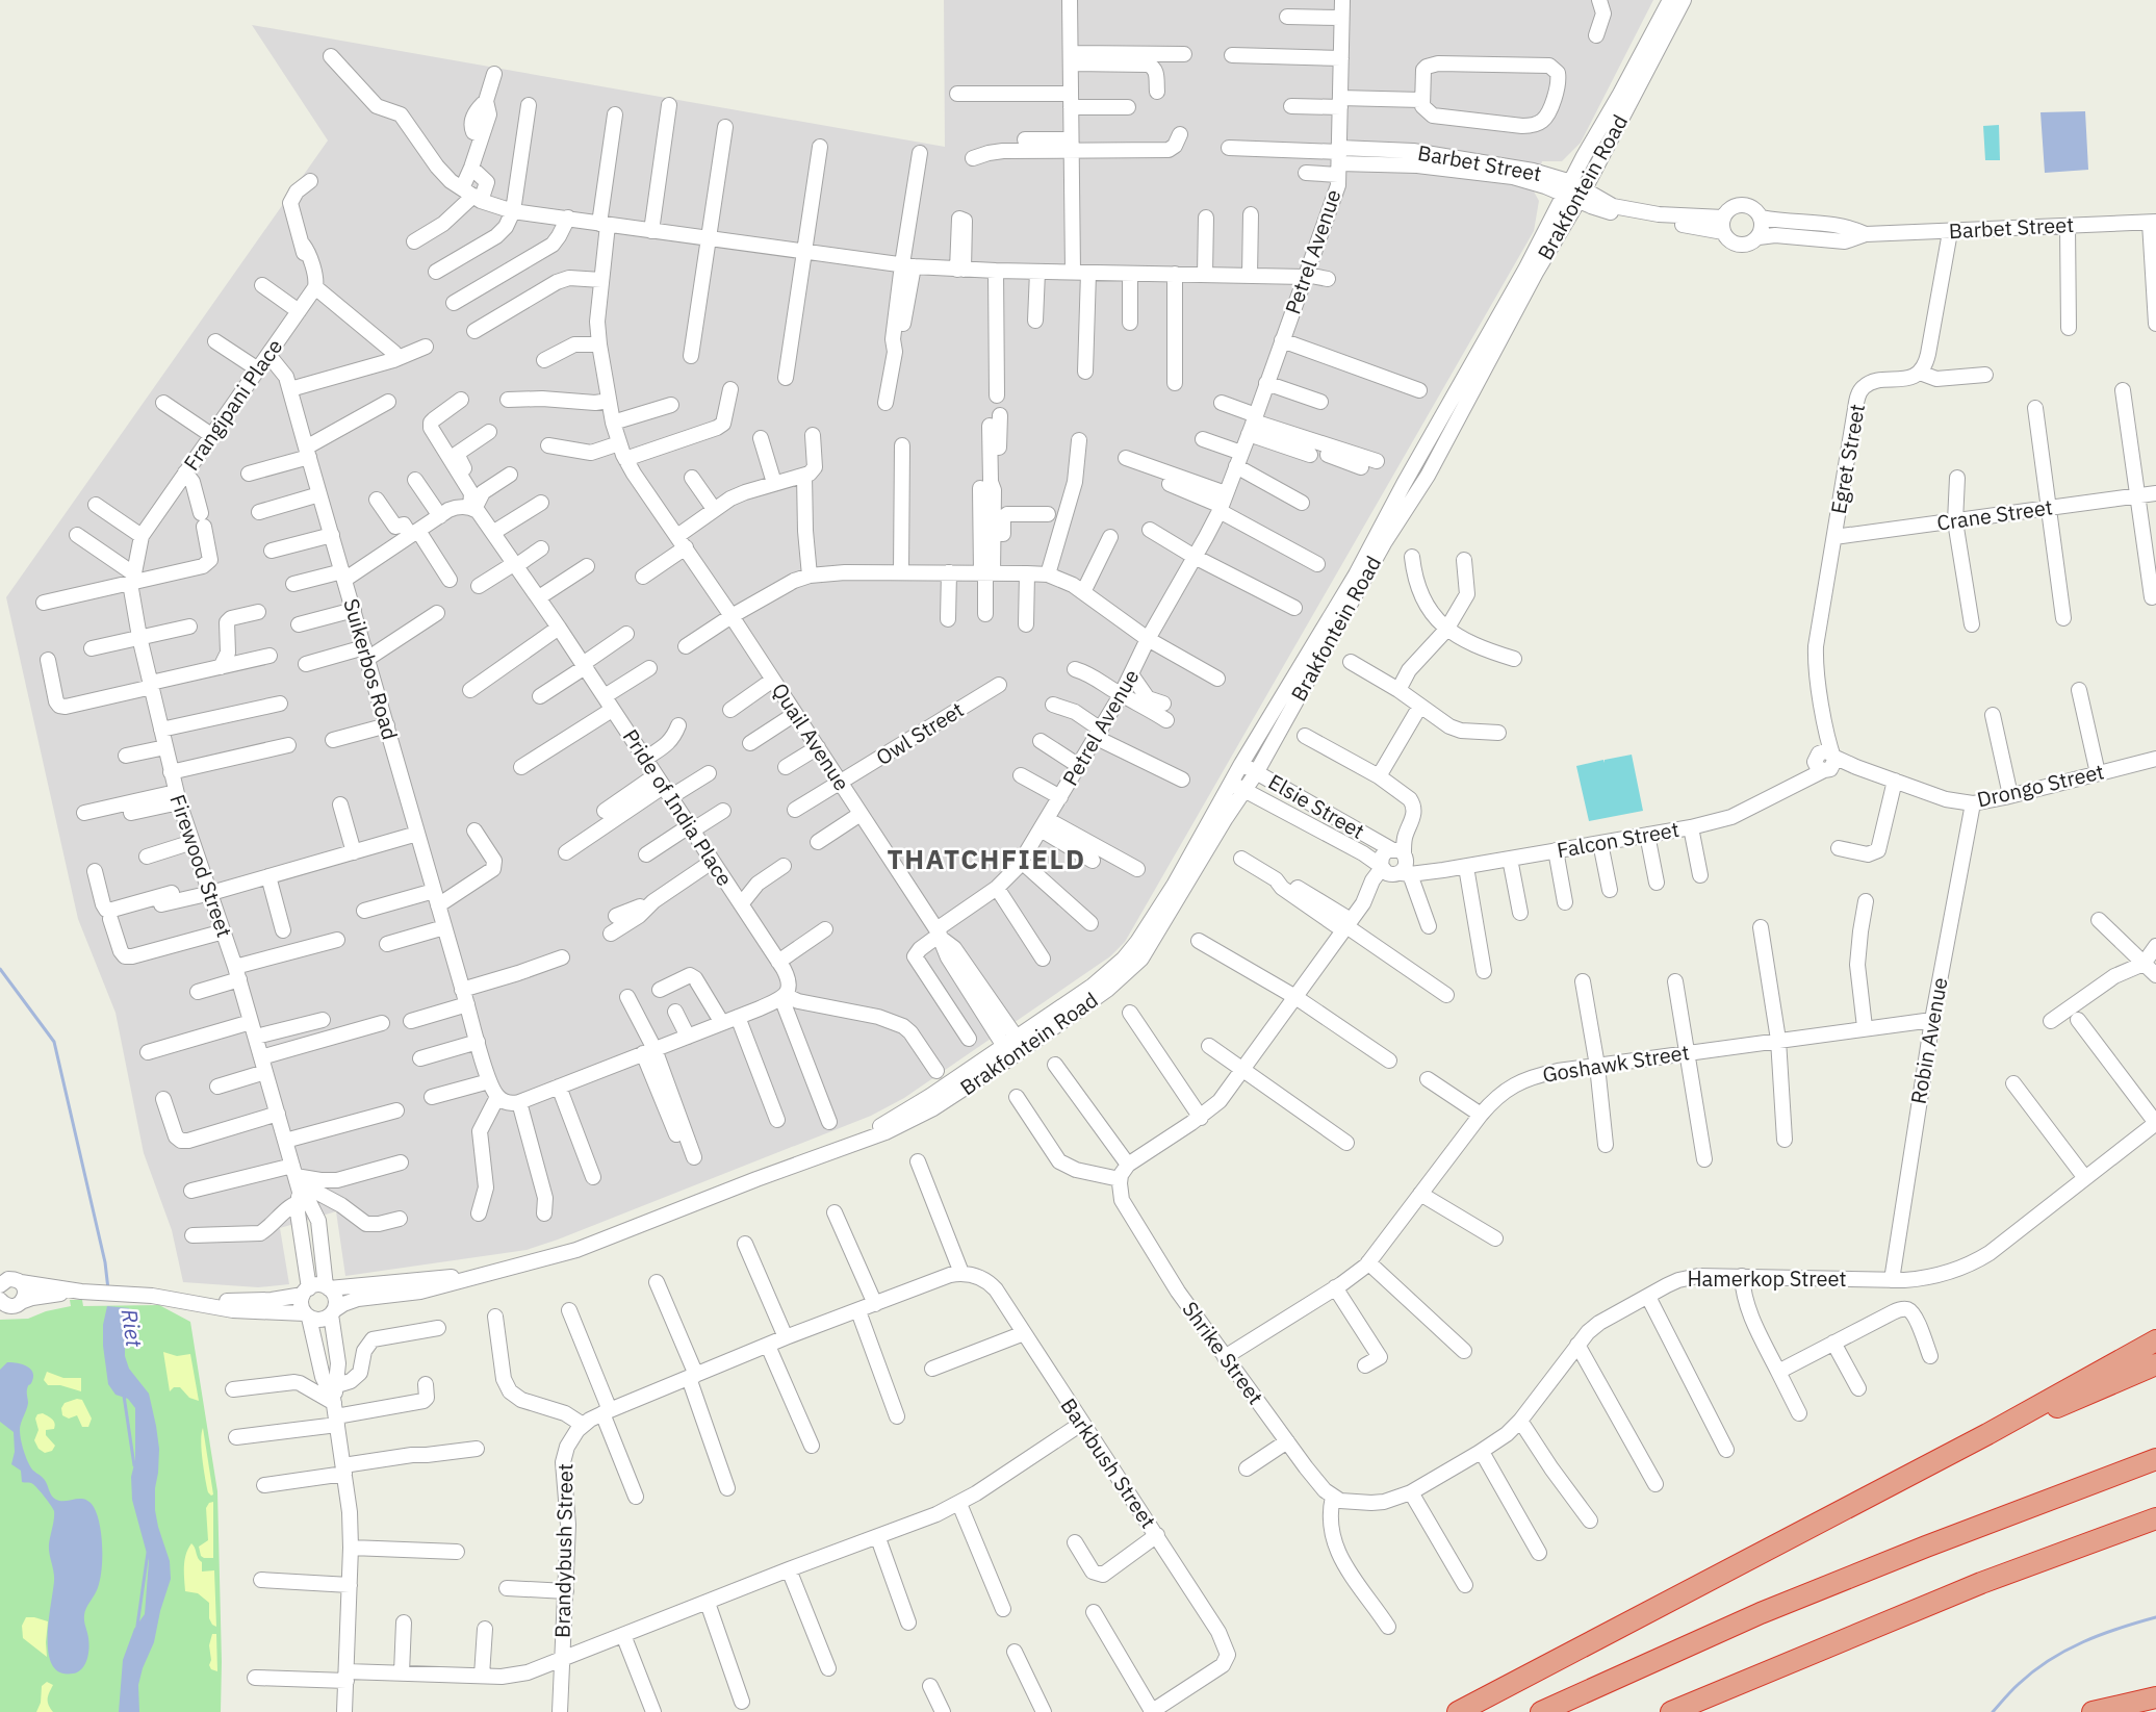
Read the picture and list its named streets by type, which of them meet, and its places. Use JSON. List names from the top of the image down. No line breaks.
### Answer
{"streets":{"street":["Barbet Street","Brakfontein Road","Petrel Avenue","Frangipani Place","Egret Street","Crane Street","Suikerbos Road","Owl Street","Quail Avenue","Drongo Street","Elsie Street","Pride of India Place","Falcon Street","Firewood Street","Robin Avenue","Goshawk Street","Hamerkop Street","Shrike Street","Barkbush Street","Brandybush Street"]},"crossings":[["Barbet Street","Brakfontein Road"],["Barbet Street","Petrel Avenue"],["Brakfontein Road","Quail Avenue"],["Brakfontein Road","Elsie Street"],["Brakfontein Road","Firewood Street"],["Petrel Avenue","Quail Avenue"],["Frangipani Place","Suikerbos Road"],["Frangipani Place","Firewood Street"],["Egret Street","Crane Street"],["Egret Street","Drongo Street"],["Egret Street","Falcon Street"],["Owl Street","Quail Avenue"],["Drongo Street","Falcon Street"],["Drongo Street","Robin Avenue"],["Elsie Street","Falcon Street"],["Robin Avenue","Goshawk Street"],["Robin Avenue","Hamerkop Street"],["Goshawk Street","Shrike Street"],["Hamerkop Street","Shrike Street"]],"districts":["THATCHFIELD"],"water":["Riet"]}
